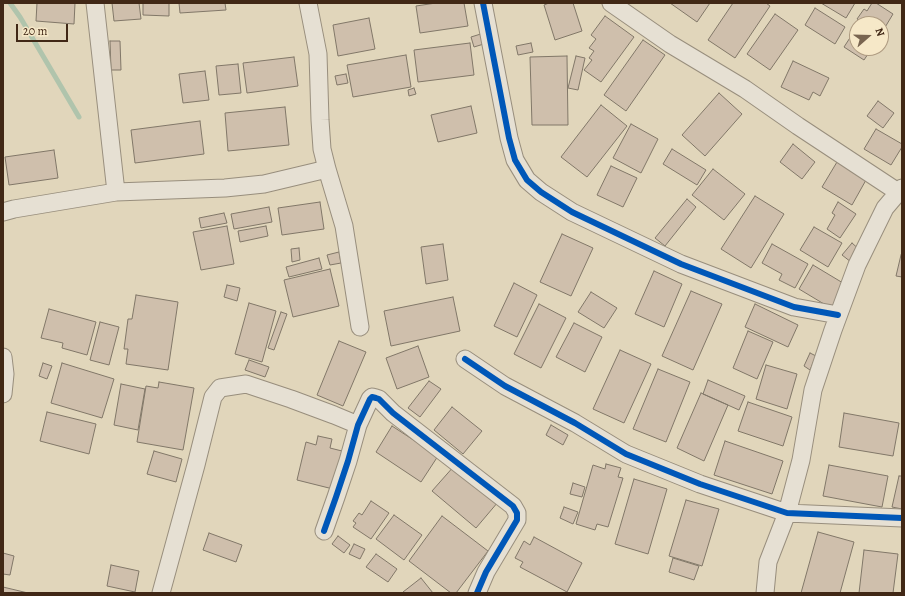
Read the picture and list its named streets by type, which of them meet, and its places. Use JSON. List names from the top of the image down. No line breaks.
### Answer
{"scale_bar":"20 m","north":"right"}
